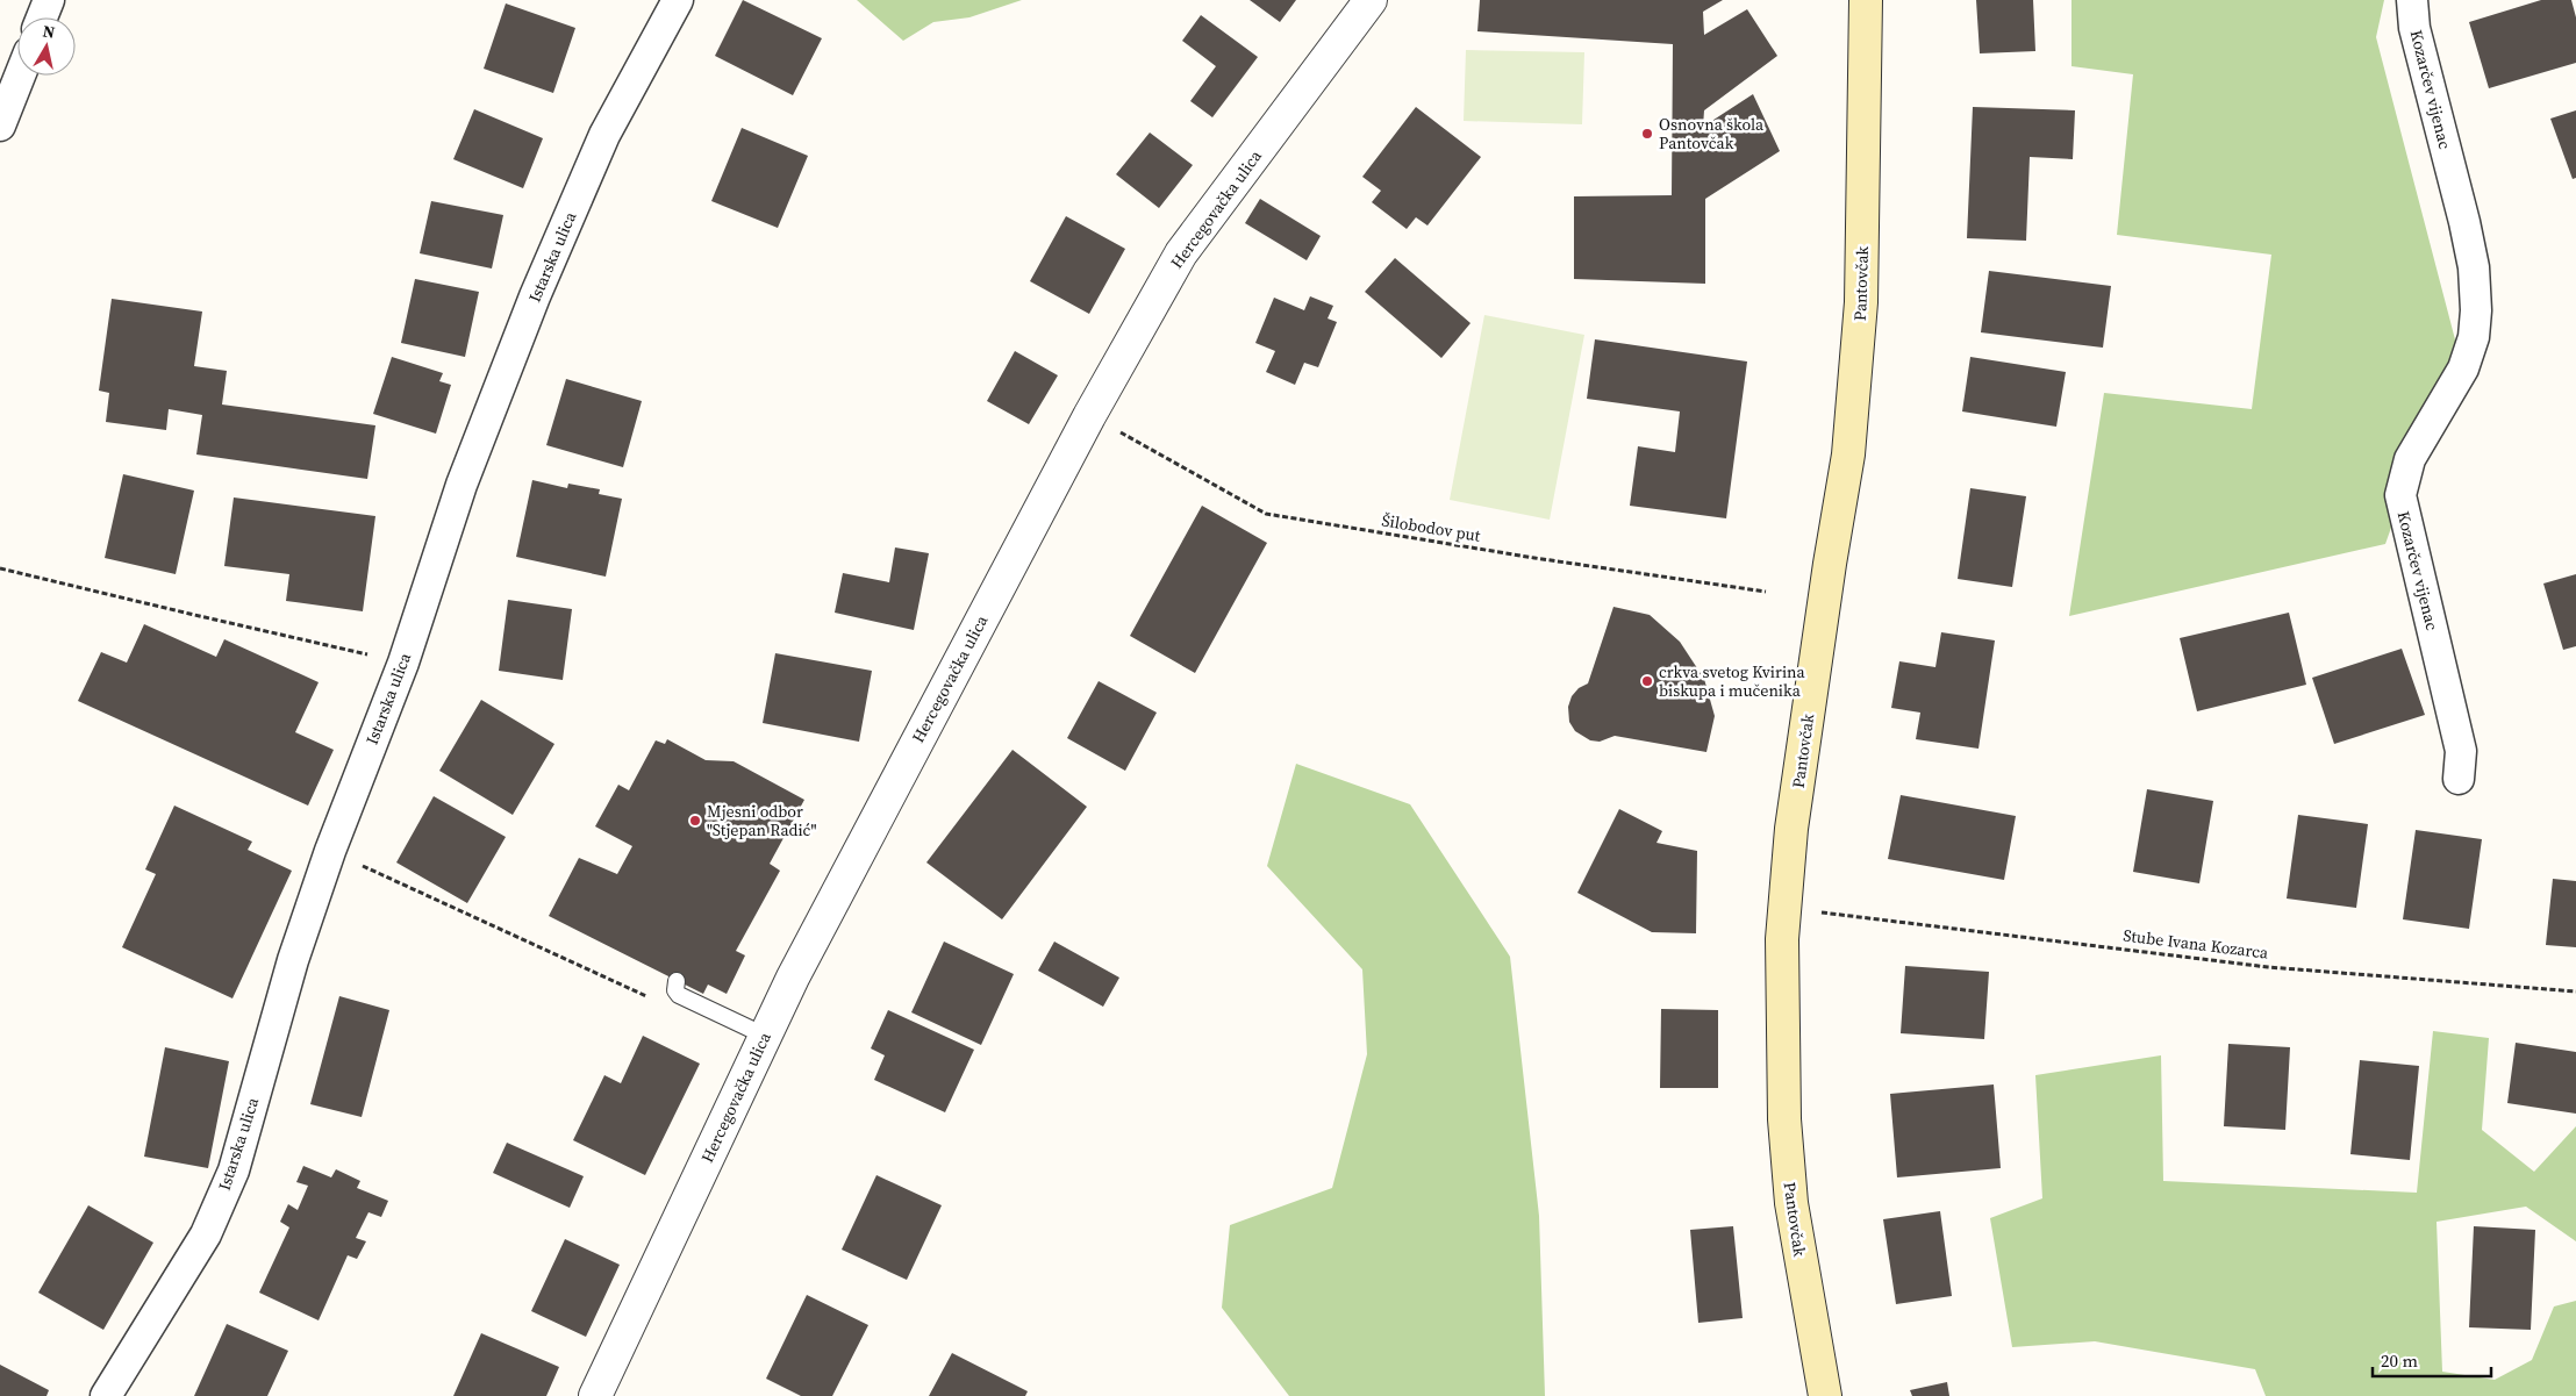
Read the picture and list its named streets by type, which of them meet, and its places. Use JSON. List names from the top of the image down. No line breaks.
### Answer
{"streets":{"main road":["Pantovčak"],"street":["Kozarčev vijenac","Hercegovačka ulica","Istarska ulica"],"path":["Šilobodov put","Stube Ivana Kozarca"]},"places":["Osnovna škola Pantovčak","crkva svetog Kvirina biskupa i mučenika","Mjesni odbor \"Stjepan Radić\""],"scale_bar":"20 m","north":"top"}
